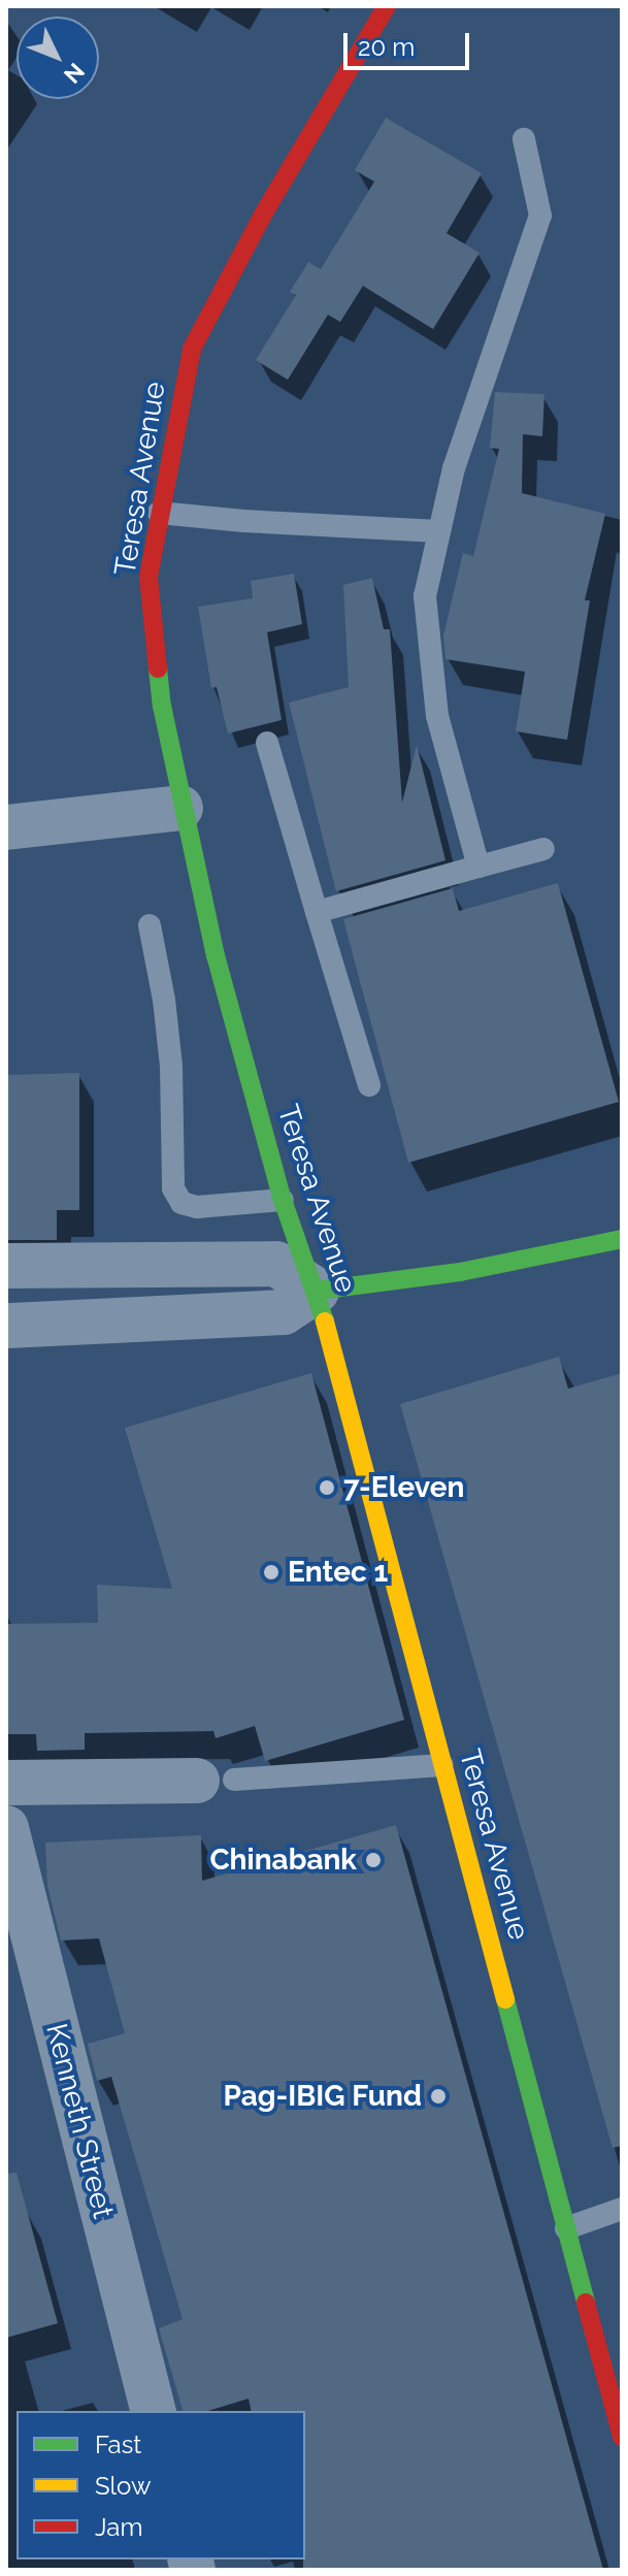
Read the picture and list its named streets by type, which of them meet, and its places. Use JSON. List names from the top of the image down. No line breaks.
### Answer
{"streets":{"street":["Teresa Avenue","Kenneth Street"]},"places":["7-Eleven","Entec 1","Chinabank","Pag-IBIG Fund"],"legend":["Fast","Slow","Jam"],"scale_bar":"20 m","north":"bottom right"}
